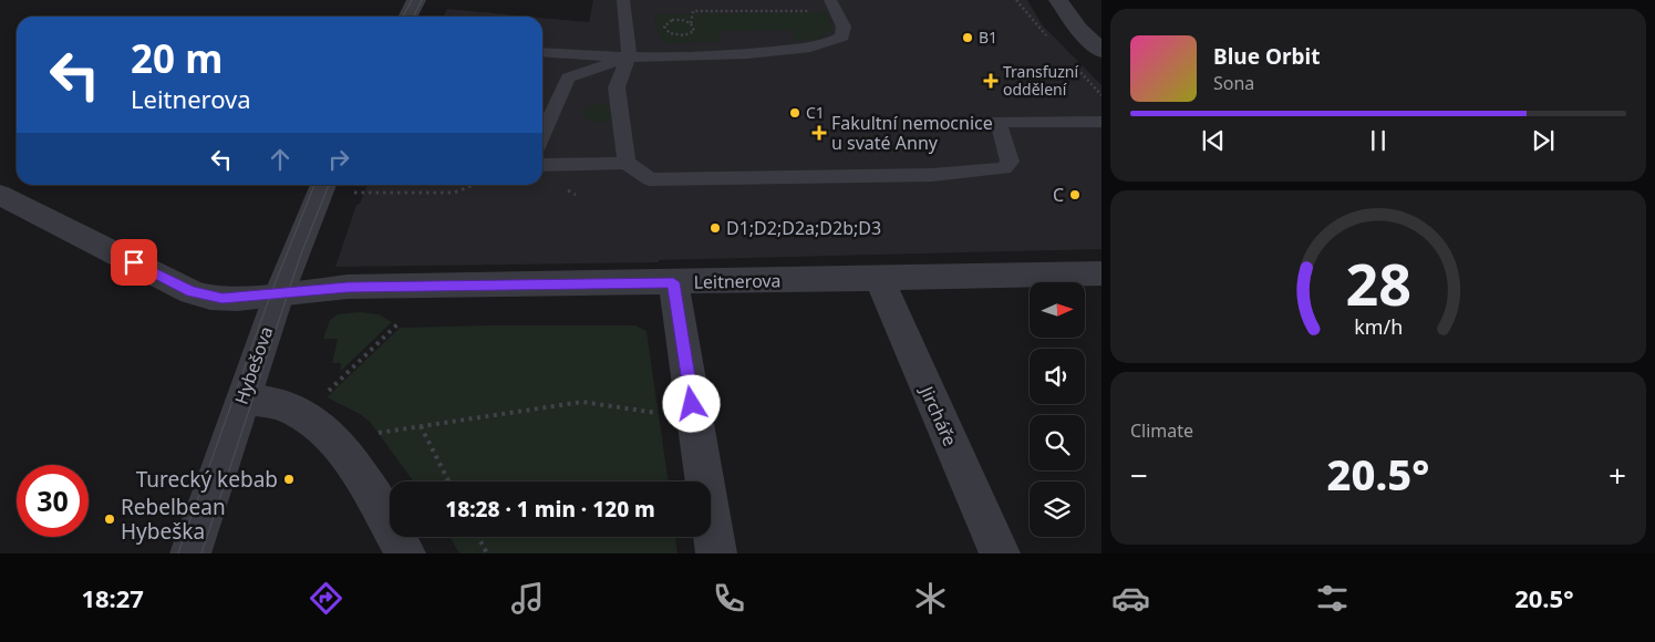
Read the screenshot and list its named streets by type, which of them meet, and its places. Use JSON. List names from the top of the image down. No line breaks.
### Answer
{"streets":{"street":["Leitnerova","Hybešova","Jircháře"]},"crossings":[["Leitnerova","Hybešova"],["Leitnerova","Jircháře"]],"places":{"other":["B1","C1","C","D1;D2;D2a;D2b;D3","Turecký kebab","Rebelbean Hybeška"],"health":["Transfuzní oddělení","Fakultní nemocnice u svaté Anny"]},"north":"right","page":{"turn":["20 m","Leitnerova"],"song":["Blue Orbit","Sona"],"tile":"Climate","heat":["−","20.5°","+"],"limit":"30","trip":"18:28 · 1 min · 120 m","tabs":["18:27","20.5°"],"gauge":["28","km/h"]}}
